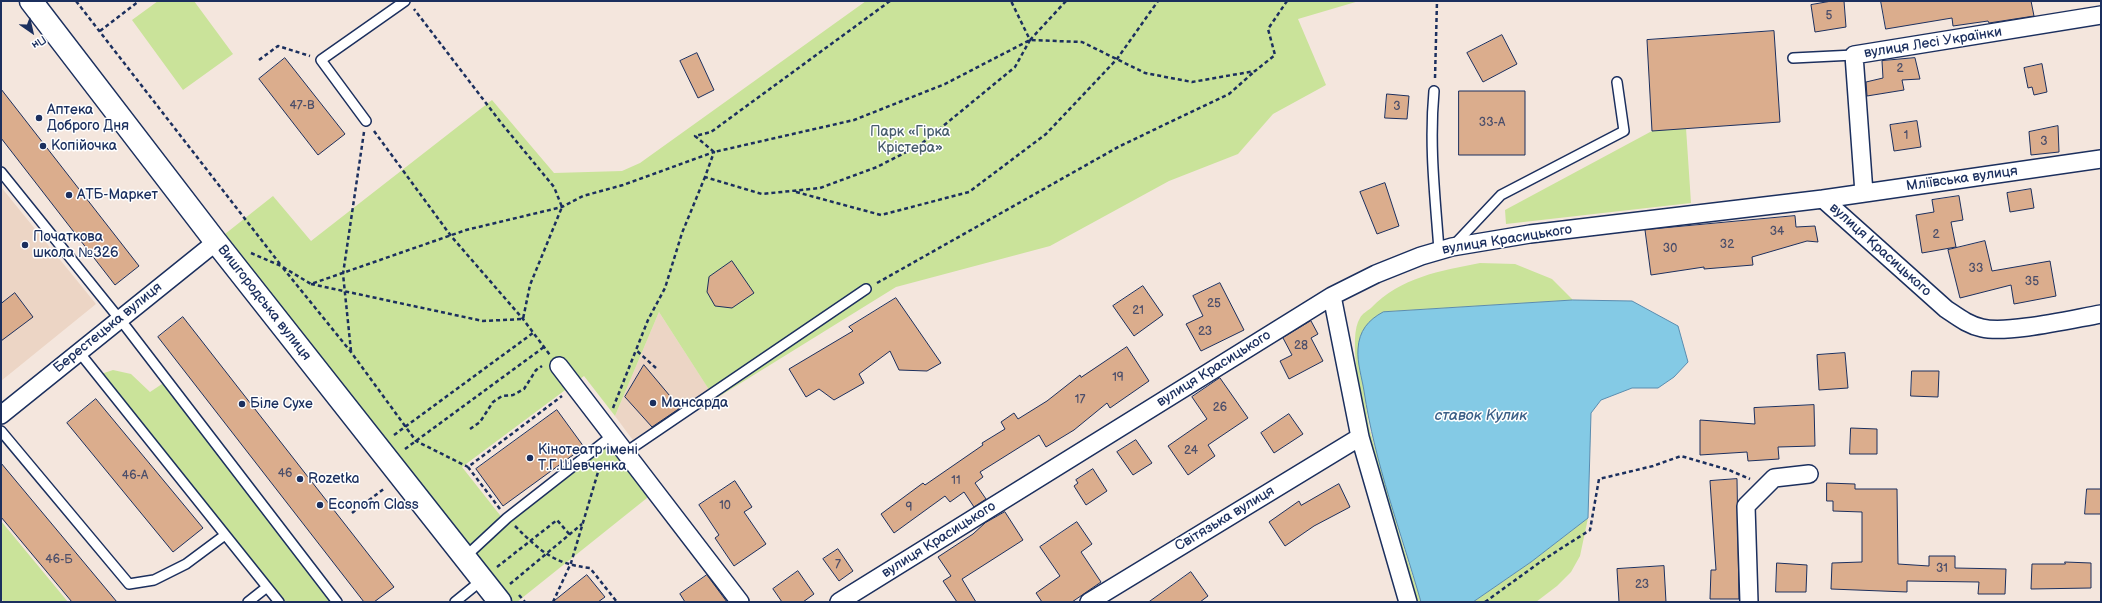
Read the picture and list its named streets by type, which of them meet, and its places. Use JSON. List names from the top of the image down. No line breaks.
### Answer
{"streets":{"main road":["Вишгородська вулиця"],"street":["вулиця Лесі Українки","Мліївська вулиця","вулиця Красицького","Берестецька вулиця","Світязька вулиця"]},"crossings":[["вулиця Лесі Українки","Мліївська вулиця"],["Мліївська вулиця","вулиця Красицького"],["Вишгородська вулиця","Берестецька вулиця"]],"water":["ставок Кулик"],"parks":["Парк «Гірка Крістера»"],"places":["Аптека Доброго Дня","Копійочка","АТБ-Маркет","Початкова школа №326","Мансарда","Біле Сухе","Кінотеатр імені Т.Г.Шевченка","Rozetka","Econom Class"],"house_numbers":["5","2","47-В","3","33-А","1","3","34","2","32","30","33","35","25","21","23","28","19","17","26","24","46","46-А","11","10","9","46-Б","7","31","23"],"north":"bottom right"}
